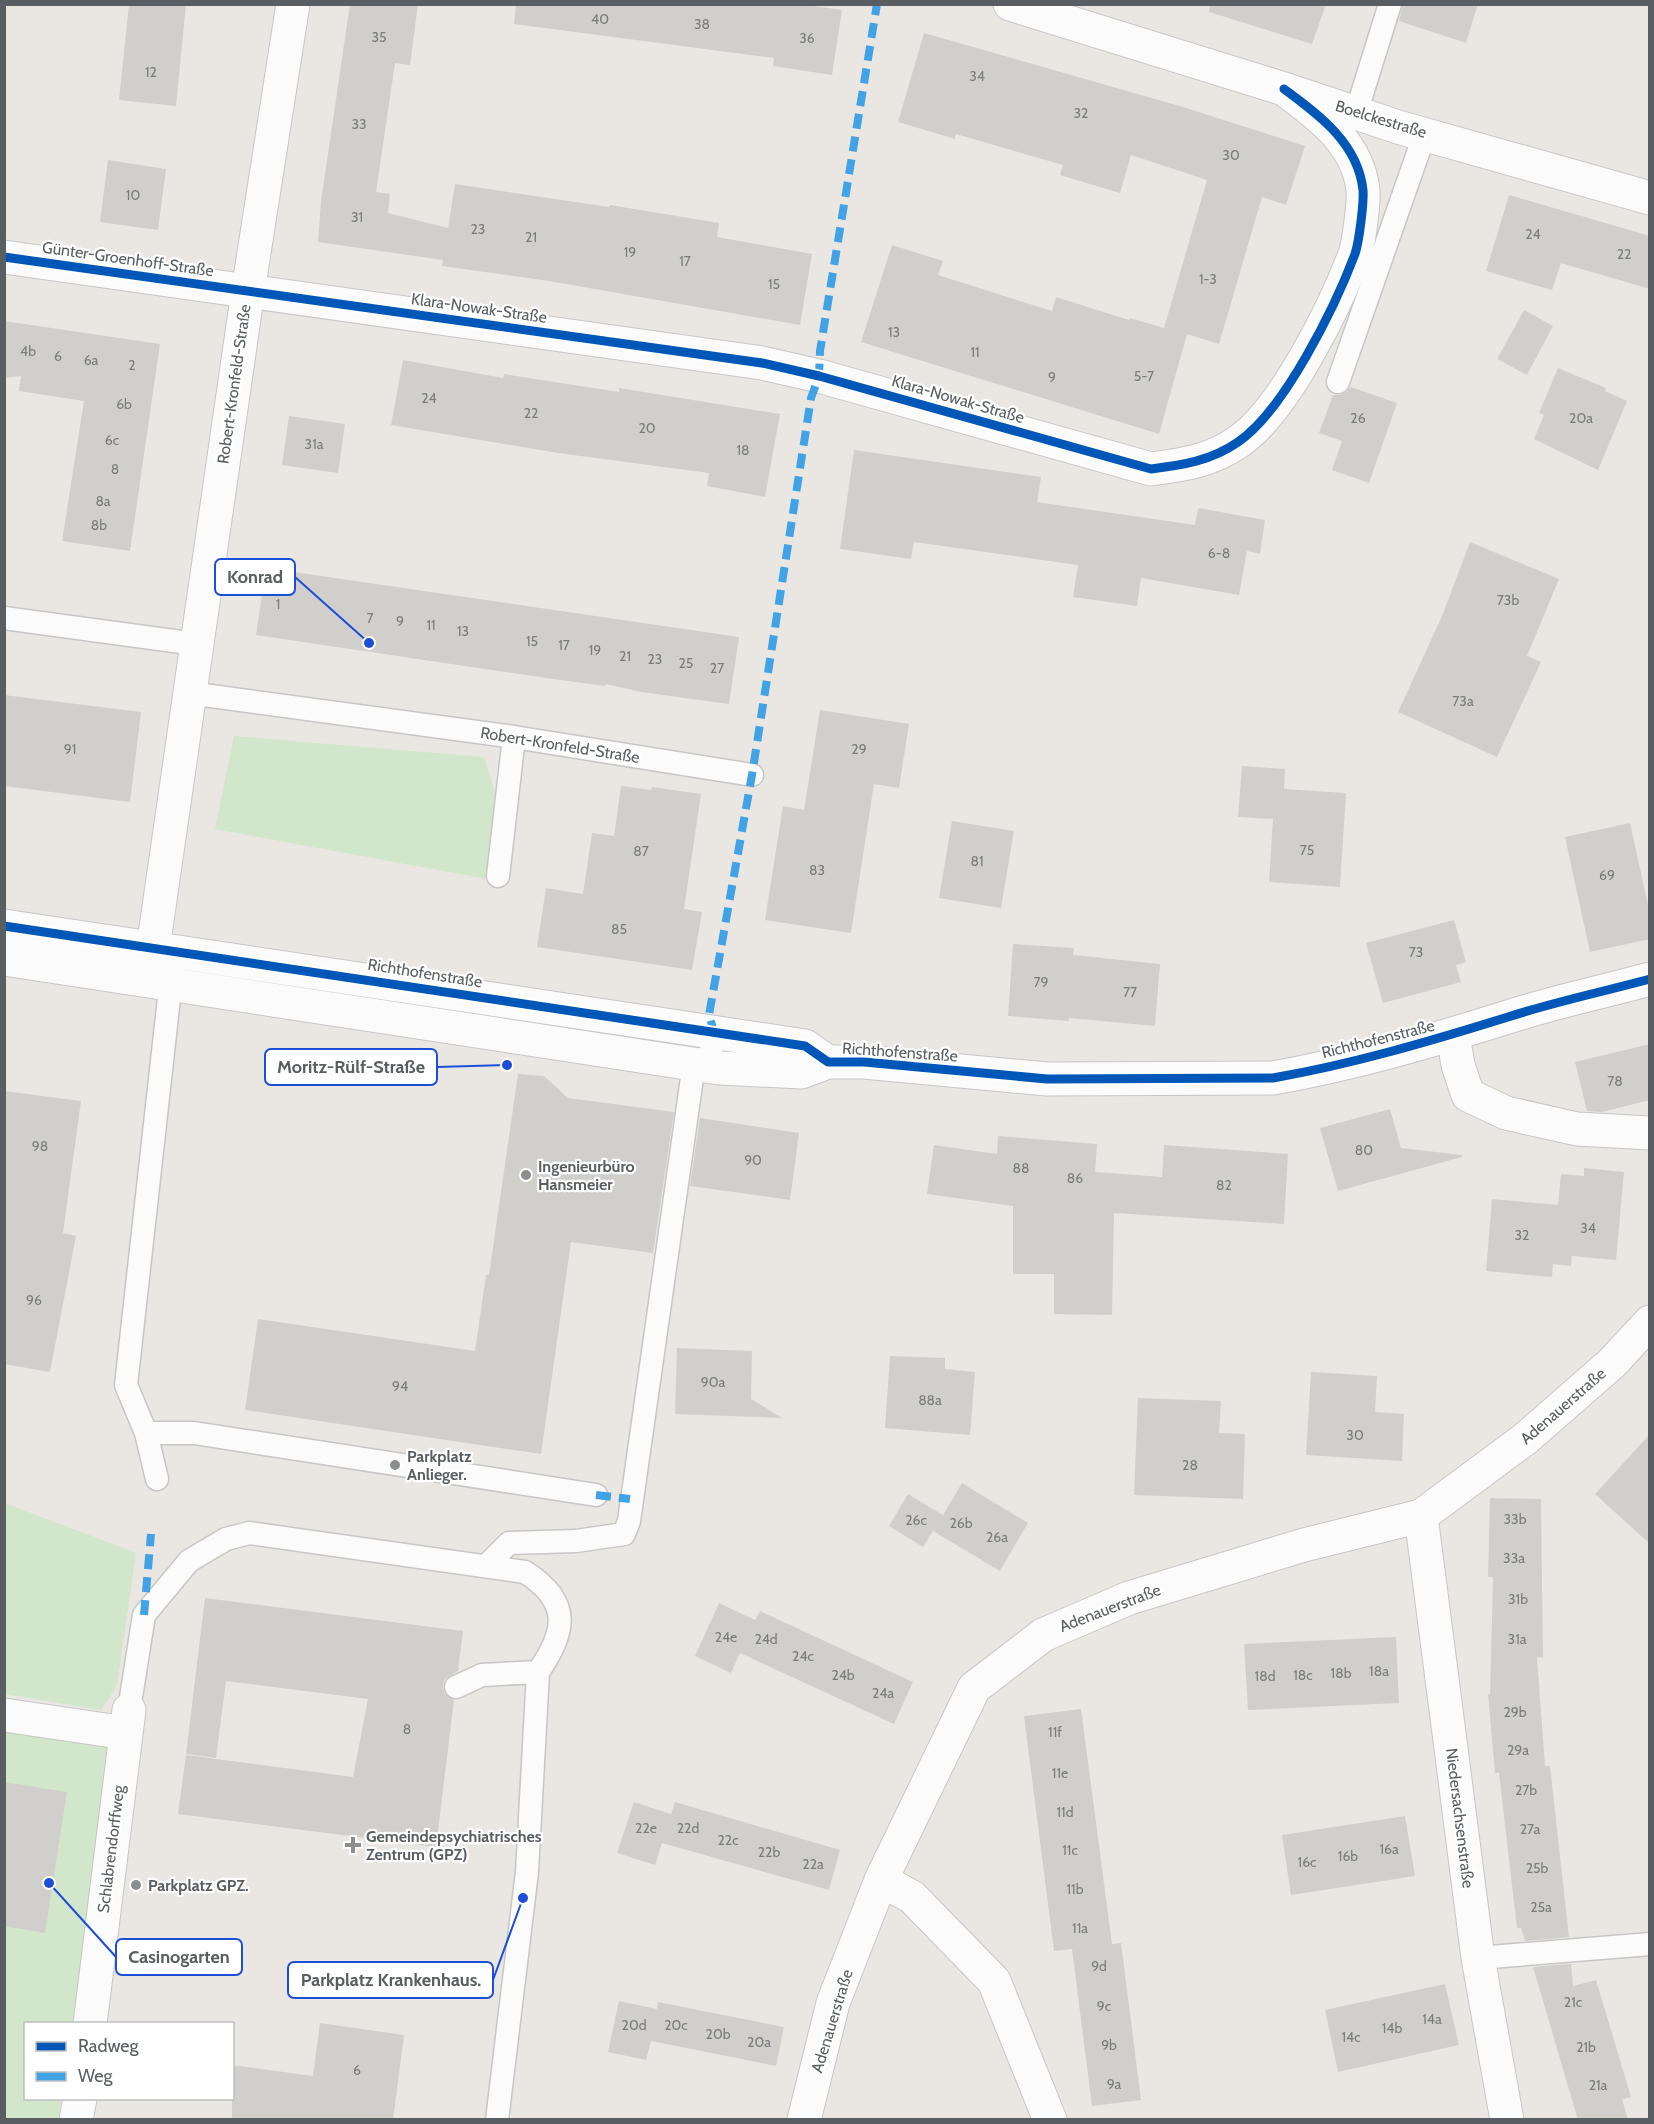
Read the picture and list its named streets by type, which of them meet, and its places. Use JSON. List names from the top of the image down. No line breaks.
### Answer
{"streets":{"street":["Boelckestraße","Günter-Groenhoff-Straße","Klara-Nowak-Straße","Robert-Kronfeld-Straße","Richthofenstraße","Adenauerstraße","Niedersachsenstraße","Schlabrendorffweg"]},"crossings":[["Boelckestraße","Klara-Nowak-Straße"],["Günter-Groenhoff-Straße","Klara-Nowak-Straße"],["Günter-Groenhoff-Straße","Robert-Kronfeld-Straße"],["Klara-Nowak-Straße","Robert-Kronfeld-Straße"],["Robert-Kronfeld-Straße","Richthofenstraße"],["Adenauerstraße","Niedersachsenstraße"]],"places":{"other":["Konrad","Moritz-Rülf-Straße","Ingenieurbüro Hansmeier","Parkplatz Anlieger.","Casinogarten","Parkplatz GPZ.","Parkplatz Krankenhaus."],"health":["Gemeindepsychiatrisches Zentrum (GPZ)"]},"house_numbers":["40","38","35","36","12","34","32","33","30","10","31","23","24","21","19","22","17","1-3","15","13","4b","11","6","6a","2","5-7","9","24","6b","22","26","20a","20","6c","31a","18","8","8a","8b","6-8","73b","1","7","9","11","13","15","17","19","21","23","25","27","73a","91","29","75","87","81","83","69","85","73","79","77","78","98","80","90","88","86","82","34","32","96","90a","94","88a","30","28","33b","26c","26b","26a","33a","31b","24e","24d","31a","24c","18a","18b","24b","18c","18d","24a","29b","8","11f","29a","11e","27b","11d","22e","22d","27a","22c","16a","11c","22b","16b","16c","22a","25b","11b","25a","11a","9d","21c","9c","14a","20d","20c","14b","20b","14c","20a","9b","21b","6","9a","21a"],"legend":["Radweg","Weg"]}
